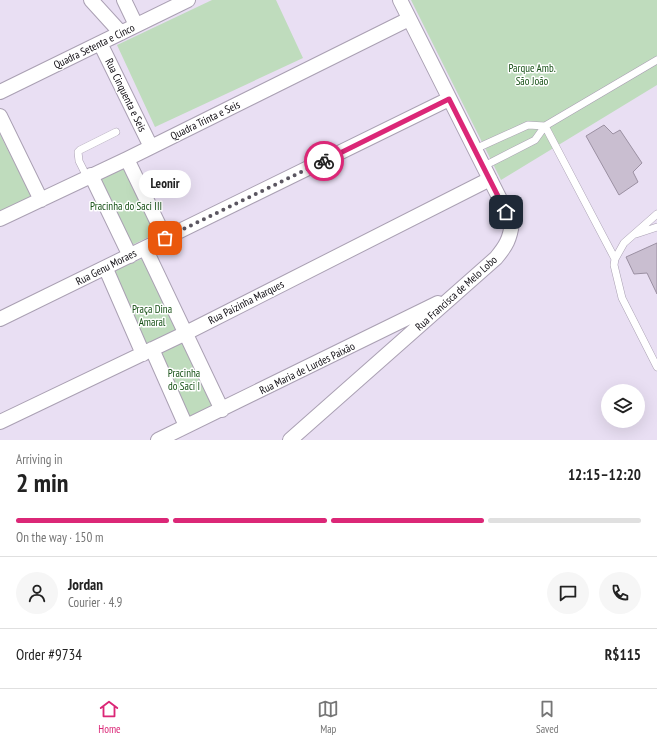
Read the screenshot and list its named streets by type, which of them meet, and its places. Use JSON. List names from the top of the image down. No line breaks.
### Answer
{"streets":{"street":["Quadra Setenta e Cinco","Rua Cinquenta e Seis","Quadra Trinta e Seis","Rua Genu Moraes","Rua Francisca de Melo Lobo","Rua Paizinha Marques","Rua Maria de Lurdes Paixão"]},"crossings":[["Quadra Setenta e Cinco","Rua Cinquenta e Seis"],["Rua Cinquenta e Seis","Quadra Trinta e Seis"],["Quadra Trinta e Seis","Rua Francisca de Melo Lobo"],["Rua Genu Moraes","Rua Francisca de Melo Lobo"],["Rua Francisca de Melo Lobo","Rua Paizinha Marques"],["Rua Francisca de Melo Lobo","Rua Maria de Lurdes Paixão"]],"parks":["Parque Amb. São João","Pracinha do Saci III","Praça Dina Amaral","Pracinha do Saci I"],"places":["Leonir"],"page":{"bubble":"Leonir","heading":["2 min","Arriving in","12:15–12:20"],"panel":["Jordan","Courier · 4.9","Order #9734","R$115"],"bar":"On the way · 150 m","tabs":["Home","Map","Saved"]}}
